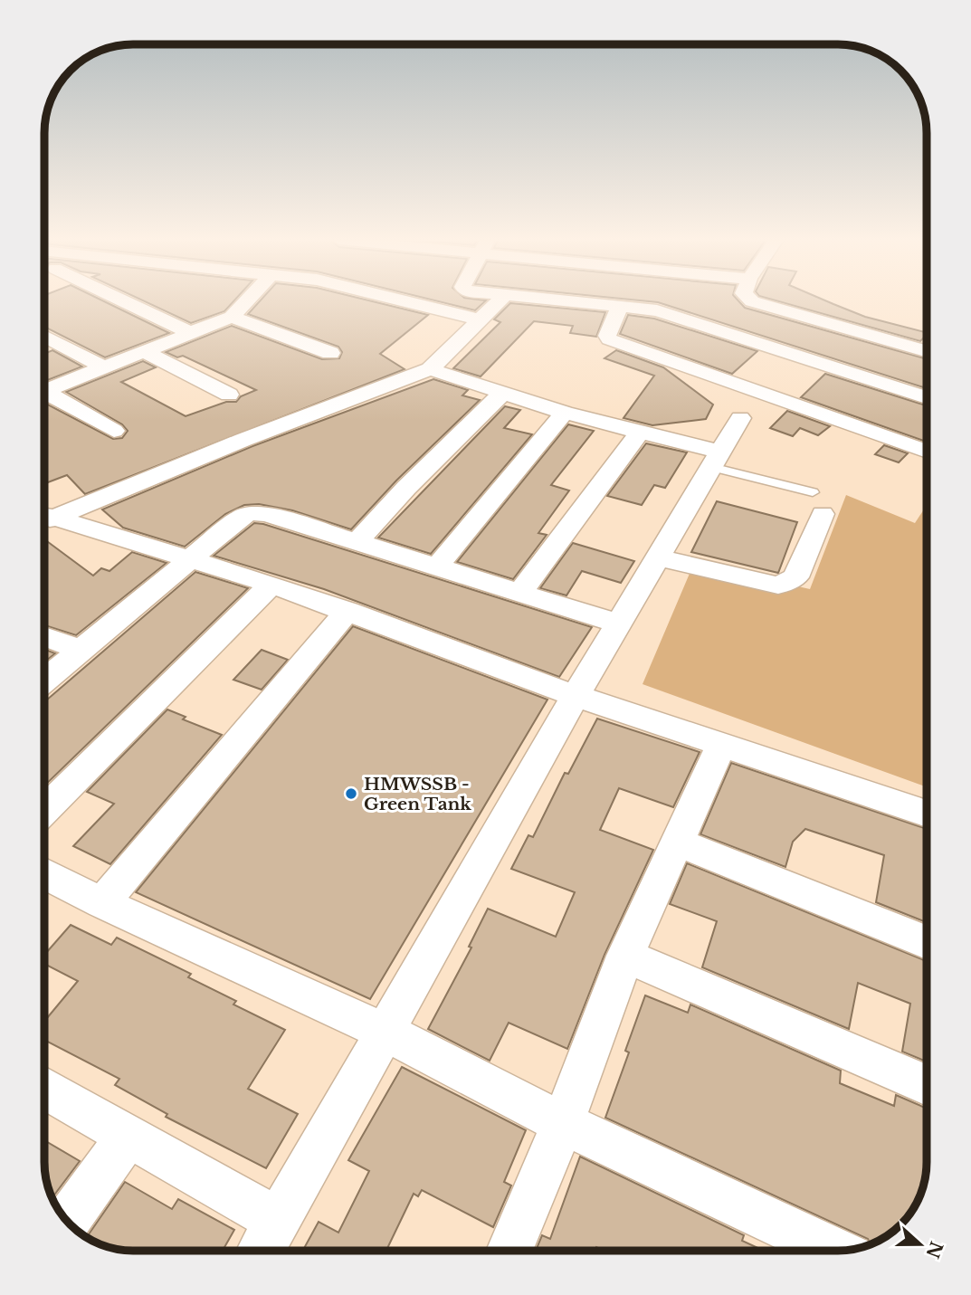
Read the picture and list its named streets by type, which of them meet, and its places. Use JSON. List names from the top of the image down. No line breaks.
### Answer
{"places":["HMWSSB - Green Tank"],"north":"right"}
